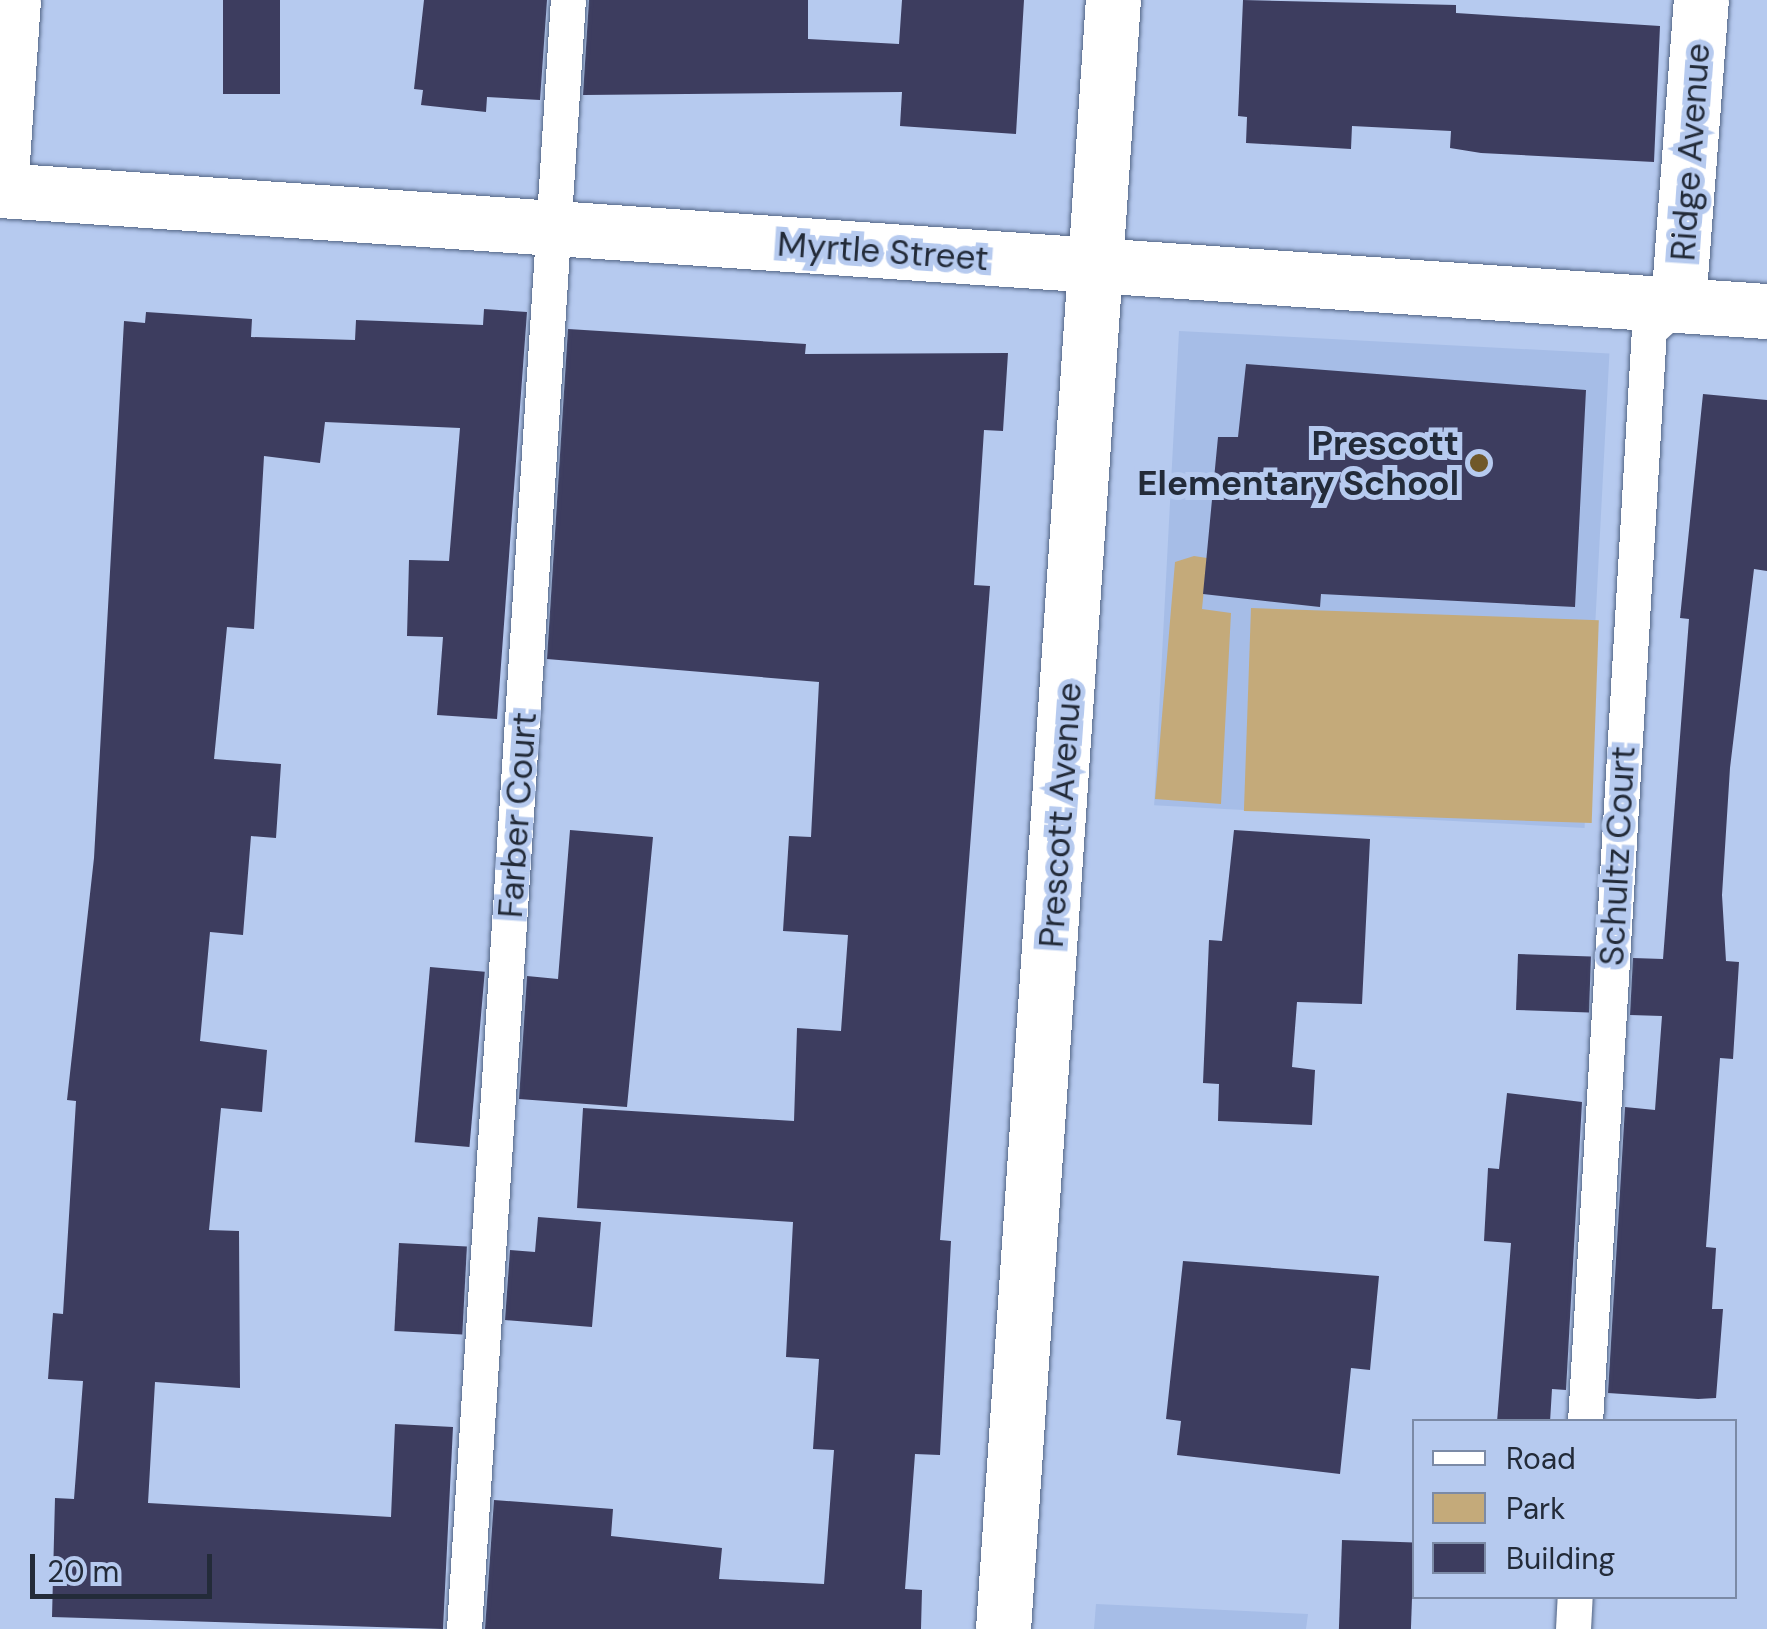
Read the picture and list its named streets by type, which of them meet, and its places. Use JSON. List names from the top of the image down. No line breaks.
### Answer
{"streets":{"street":["Ridge Avenue","Myrtle Street","Prescott Avenue"],"lane":["Farber Court","Schultz Court"]},"crossings":[["Ridge Avenue","Myrtle Street"],["Ridge Avenue","Schultz Court"],["Myrtle Street","Farber Court"],["Myrtle Street","Prescott Avenue"],["Myrtle Street","Schultz Court"]],"places":["Prescott Elementary School"],"legend":["Road","Park","Building"],"scale_bar":"20 m"}
